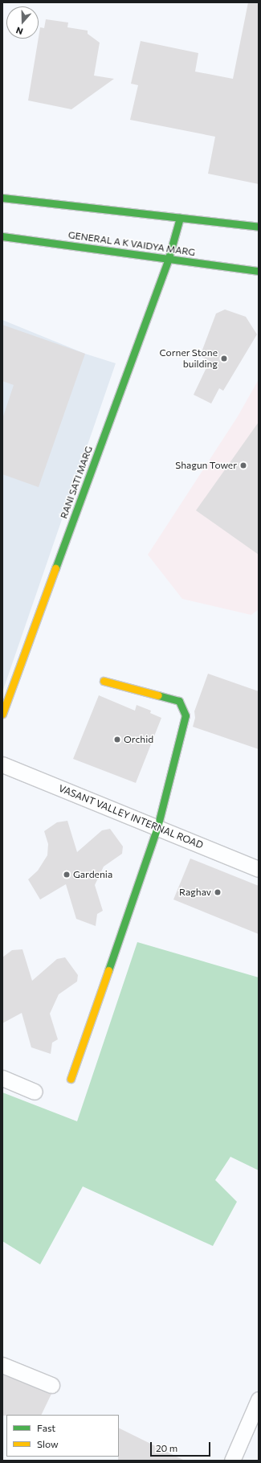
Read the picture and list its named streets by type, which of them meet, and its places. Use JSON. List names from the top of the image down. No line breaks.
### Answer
{"streets":{"street":["GENERAL A K VAIDYA MARG","RANI SATI MARG","VASANT VALLEY INTERNAL ROAD"]},"crossings":[["GENERAL A K VAIDYA MARG","RANI SATI MARG"]],"places":["Corner Stone building","Shagun Tower","Orchid","Gardenia","Raghav"],"legend":["Fast","Slow"],"scale_bar":"20 m","north":"bottom"}
